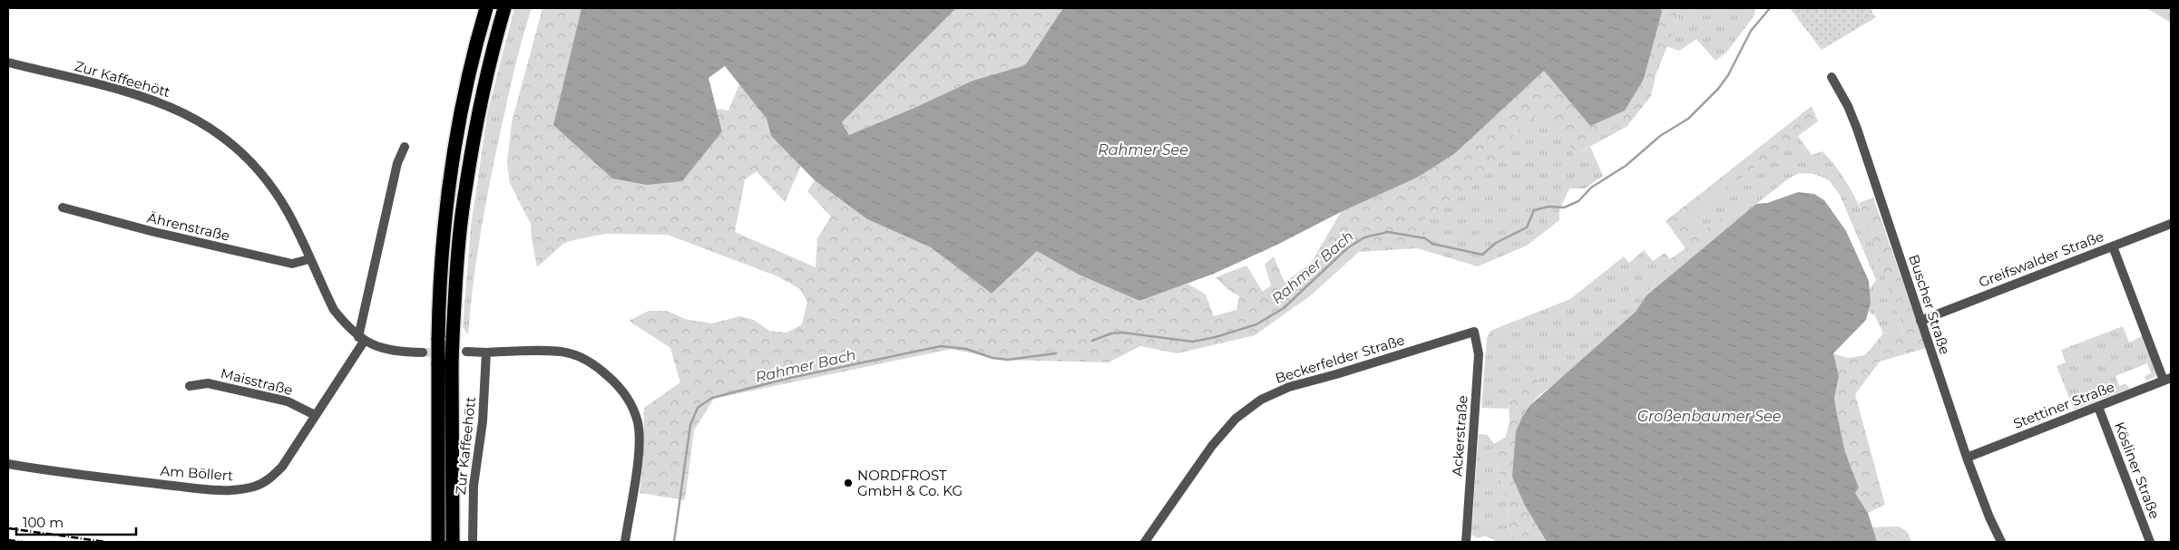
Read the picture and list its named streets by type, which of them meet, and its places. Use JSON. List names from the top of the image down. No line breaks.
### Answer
{"streets":{"street":["Zur Kaffeehött","Ährenstraße","Greifswalder Straße","Buscher Straße","Beckerfelder Straße","Maisstraße","Stettiner Straße","Ackerstraße","Kösliner Straße","Am Böllert"]},"crossings":[["Zur Kaffeehött","Ährenstraße"],["Zur Kaffeehött","Am Böllert"],["Greifswalder Straße","Buscher Straße"],["Buscher Straße","Stettiner Straße"],["Beckerfelder Straße","Ackerstraße"],["Maisstraße","Am Böllert"],["Stettiner Straße","Kösliner Straße"]],"water":["Rahmer See","Rahmer Bach","Großenbaumer See"],"places":["NORDFROST GmbH & Co. KG"],"scale_bar":"100 m"}
